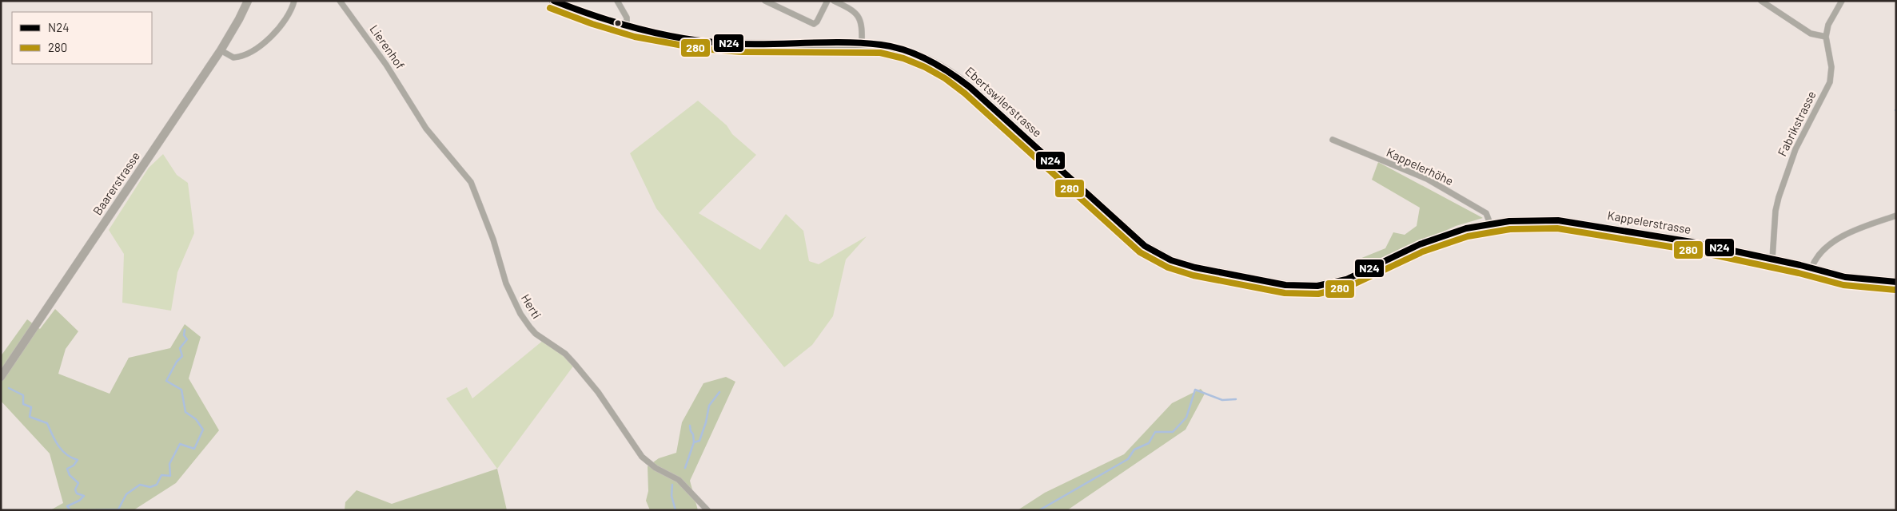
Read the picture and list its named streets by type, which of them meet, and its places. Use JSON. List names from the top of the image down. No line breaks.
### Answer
{"streets":{"street":["Lierenhof","Ebertswilerstrasse","Fabrikstrasse","Kappelerhöhe","Baarerstrasse","Kappelerstrasse","Herti"]},"crossings":[["Lierenhof","Herti"],["Ebertswilerstrasse","Kappelerhöhe"],["Ebertswilerstrasse","Kappelerstrasse"],["Fabrikstrasse","Kappelerstrasse"],["Kappelerhöhe","Kappelerstrasse"]],"lines":["transit line N24","transit line 280"],"legend":["N24","280"]}
